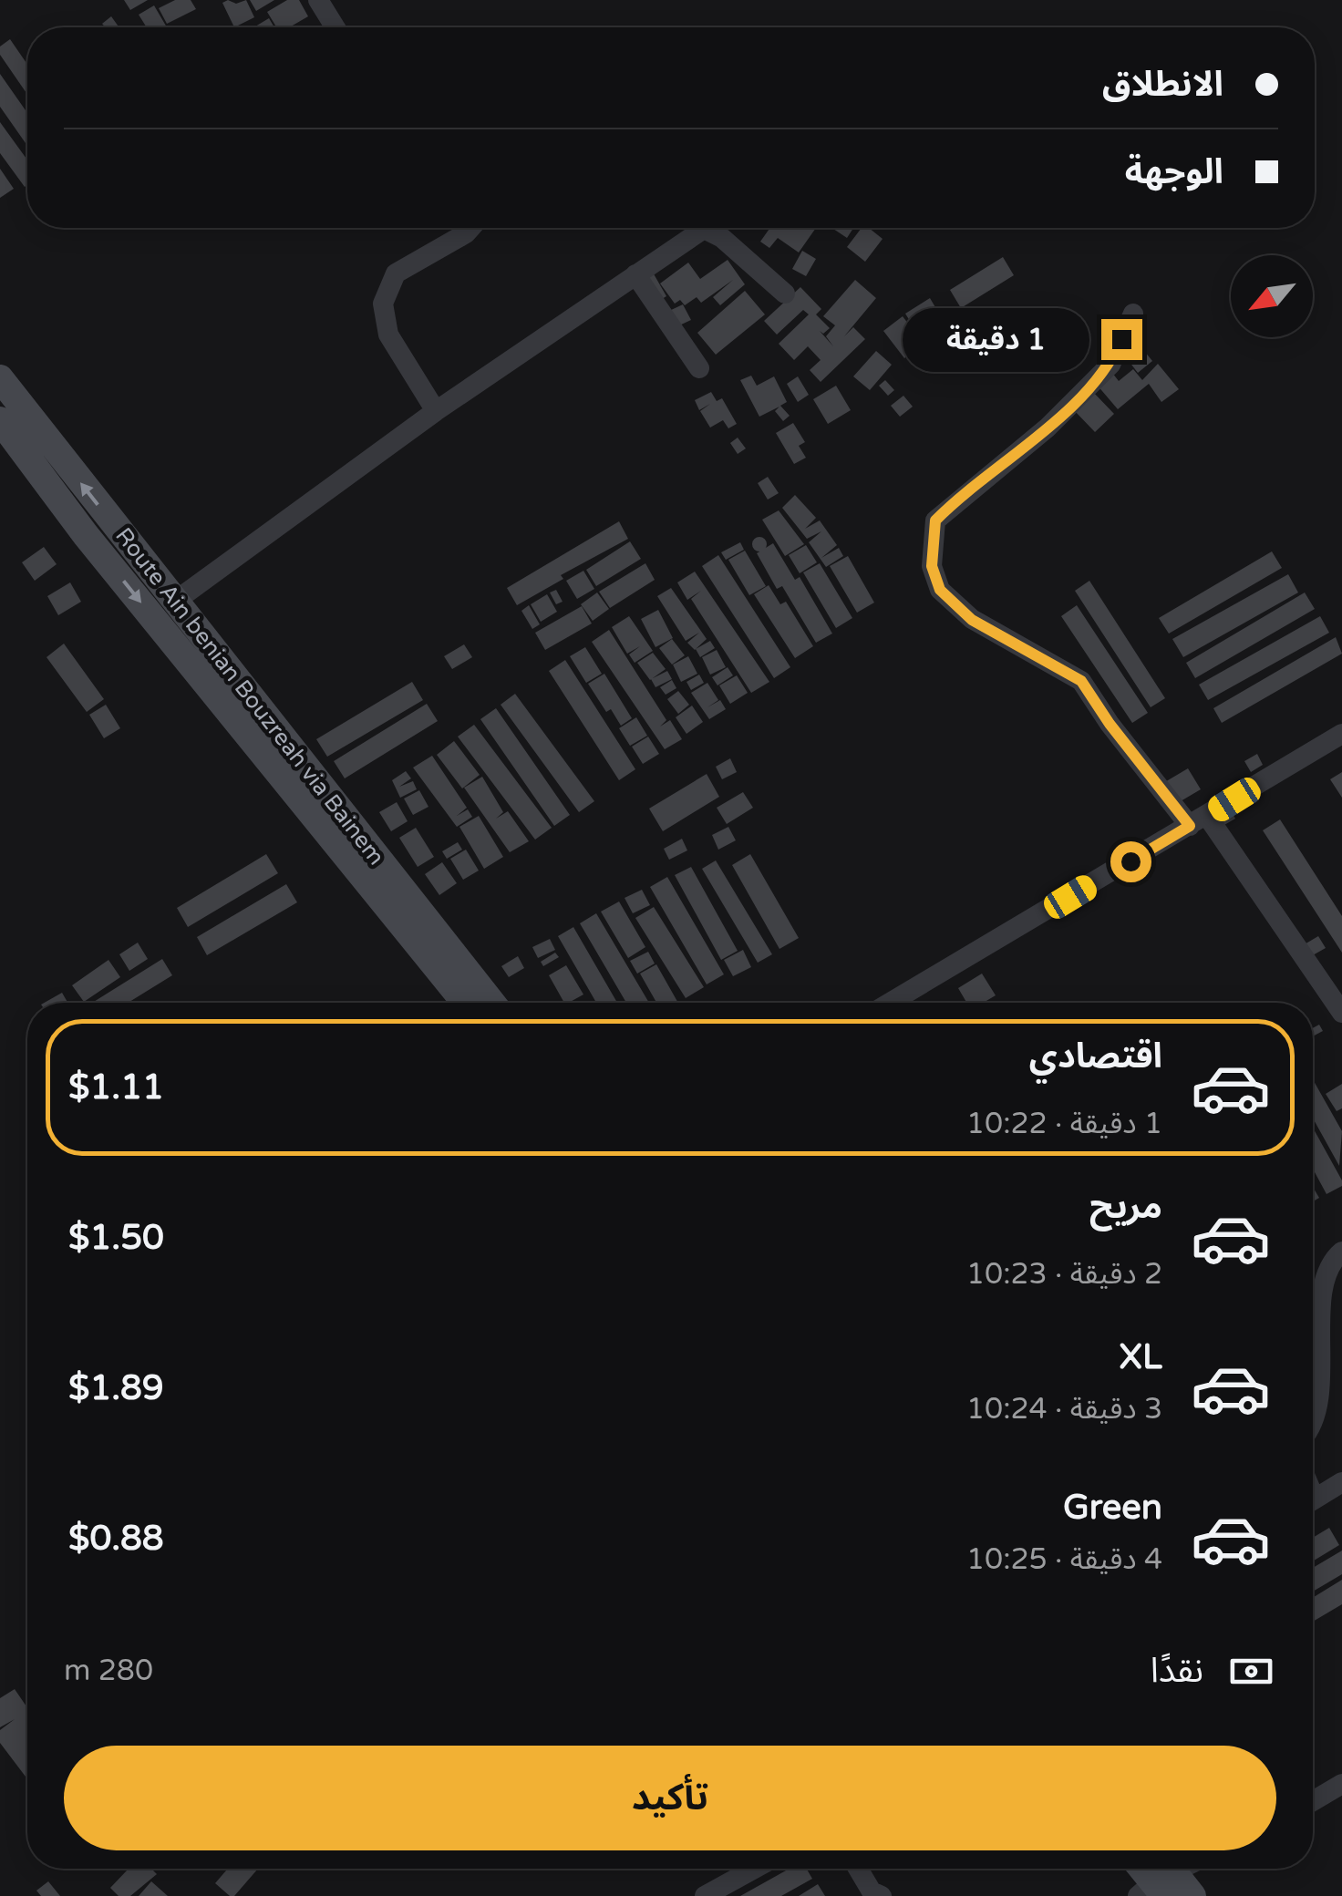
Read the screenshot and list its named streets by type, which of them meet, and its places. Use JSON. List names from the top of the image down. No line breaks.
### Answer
{"streets":{"main road":["Route Ain benian Bouzreah via Bainem"]},"north":"bottom left","page":{"banner":["الانطلاق","الوجهة"],"bubble":"1 دقيقة","list":[{"name":"اقتصادي","note":"1 دقيقة · 10:22","value":"$1.11"},{"name":"مريح","note":"2 دقيقة · 10:23","value":"$1.50"},{"name":"XL","note":"3 دقيقة · 10:24","value":"$1.89"},{"name":"Green","note":"4 دقيقة · 10:25","value":"$0.88"}],"pay":["نقدًا","280 m"],"buttons":"تأكيد"}}
